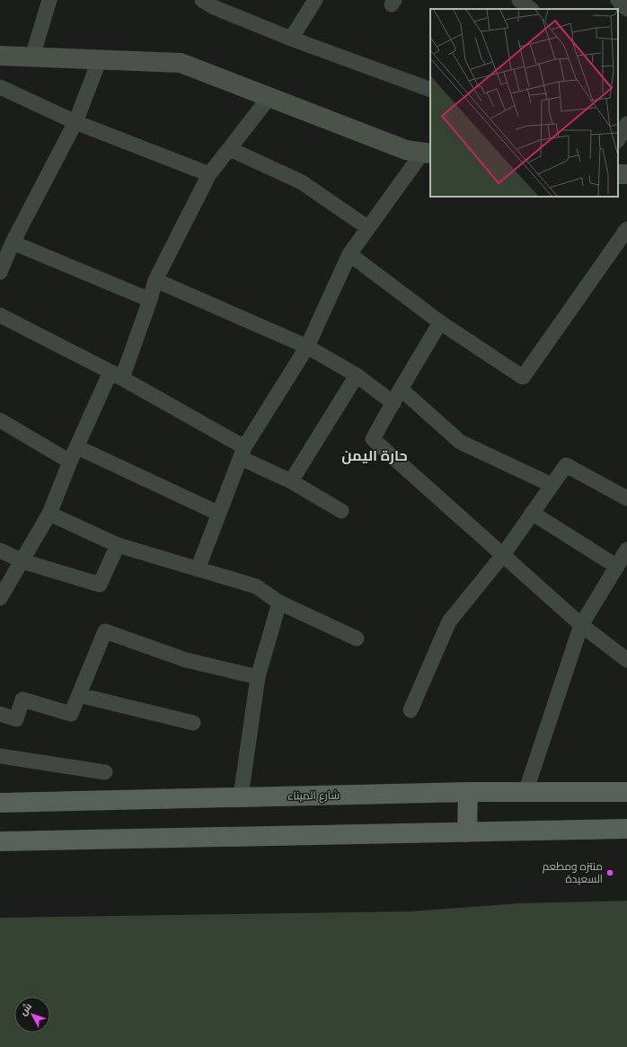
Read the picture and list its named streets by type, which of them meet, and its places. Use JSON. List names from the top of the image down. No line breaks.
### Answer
{"streets":{"main road":["شارع الميناء"]},"districts":["حارة اليمن"],"places":["منتزه ومطعم السعيدة"],"north":"top left"}
